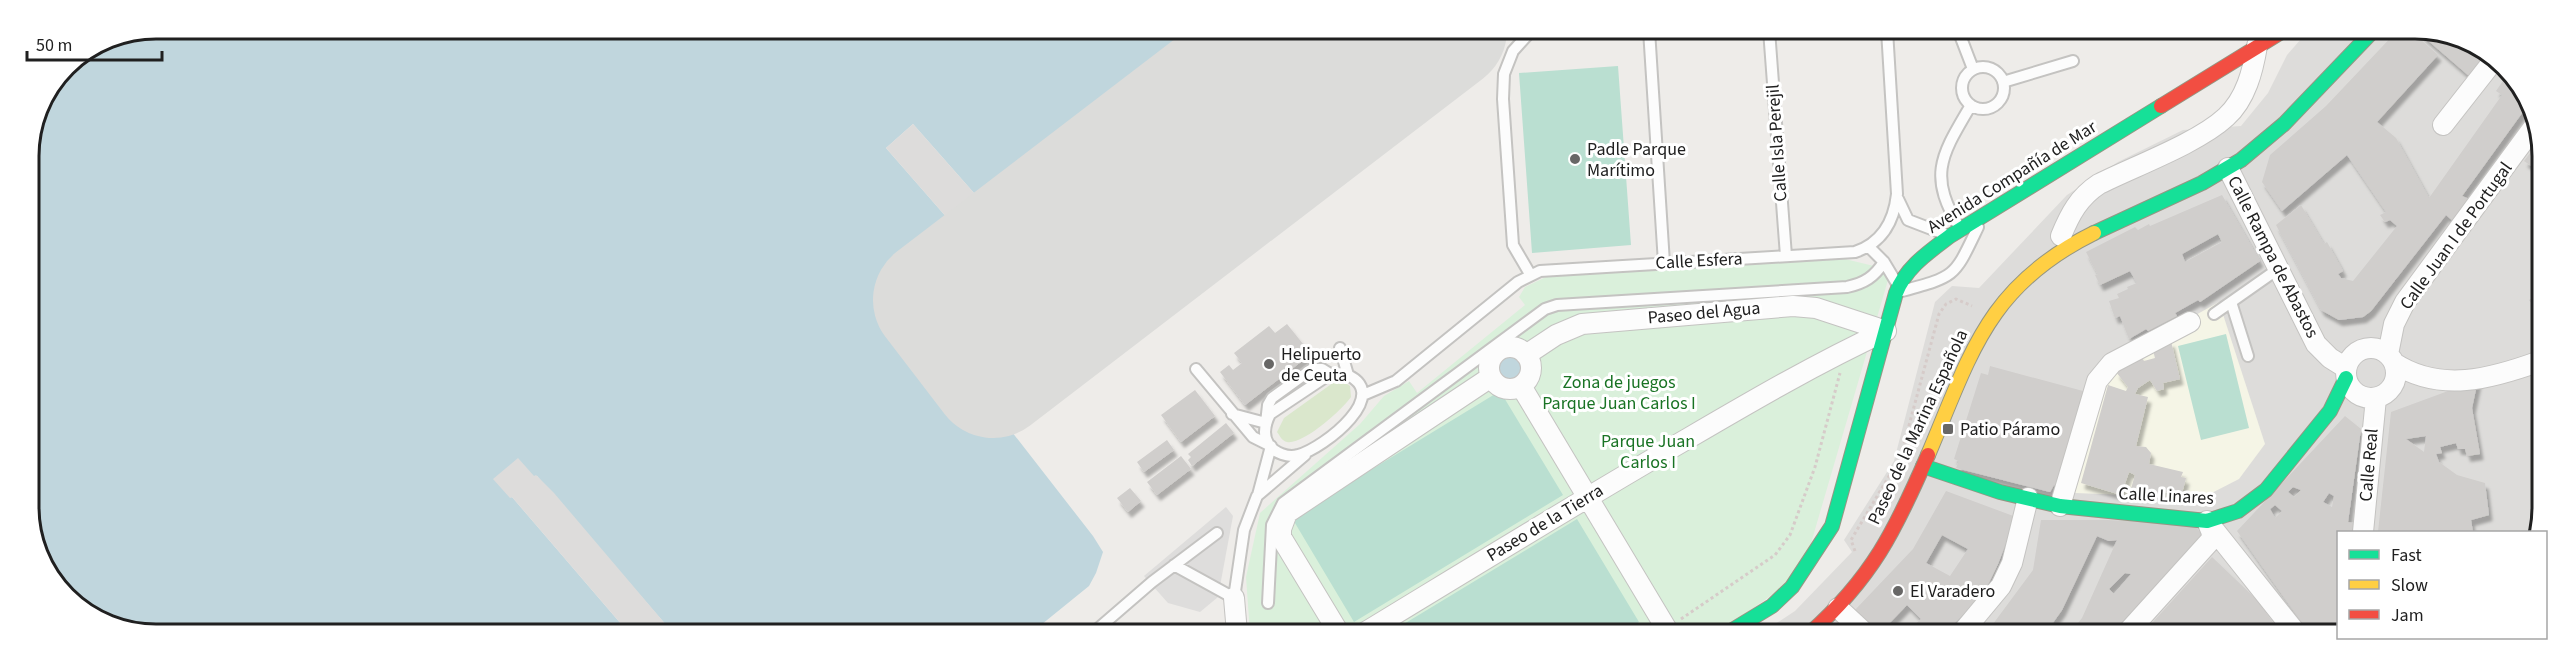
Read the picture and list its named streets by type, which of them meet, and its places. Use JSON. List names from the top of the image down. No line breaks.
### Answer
{"streets":{"street":["Avenida Compañía de Mar","Calle Juan I de Portugal","Calle Rampa de Abastos","Paseo del Agua","Paseo de la Marina Española","Calle Real","Calle Linares","Paseo de la Tierra"],"lane":["Calle Isla Perejil","Calle Esfera"]},"crossings":[["Calle Isla Perejil","Calle Esfera"],["Avenida Compañía de Mar","Paseo del Agua"],["Avenida Compañía de Mar","Paseo de la Tierra"],["Calle Juan I de Portugal","Calle Rampa de Abastos"],["Calle Juan I de Portugal","Calle Real"],["Calle Juan I de Portugal","Calle Linares"],["Calle Rampa de Abastos","Paseo de la Marina Española"],["Calle Rampa de Abastos","Calle Real"],["Calle Rampa de Abastos","Calle Linares"],["Paseo del Agua","Paseo de la Tierra"],["Paseo de la Marina Española","Calle Linares"],["Calle Real","Calle Linares"]],"parks":["Zona de juegos Parque Juan Carlos I","Parque Juan Carlos I"],"places":{"other":["Padle Parque Marítimo","Helipuerto de Ceuta","El Varadero"],"transit":["Patio Páramo"]},"legend":["Fast","Slow","Jam"],"scale_bar":"50 m"}
